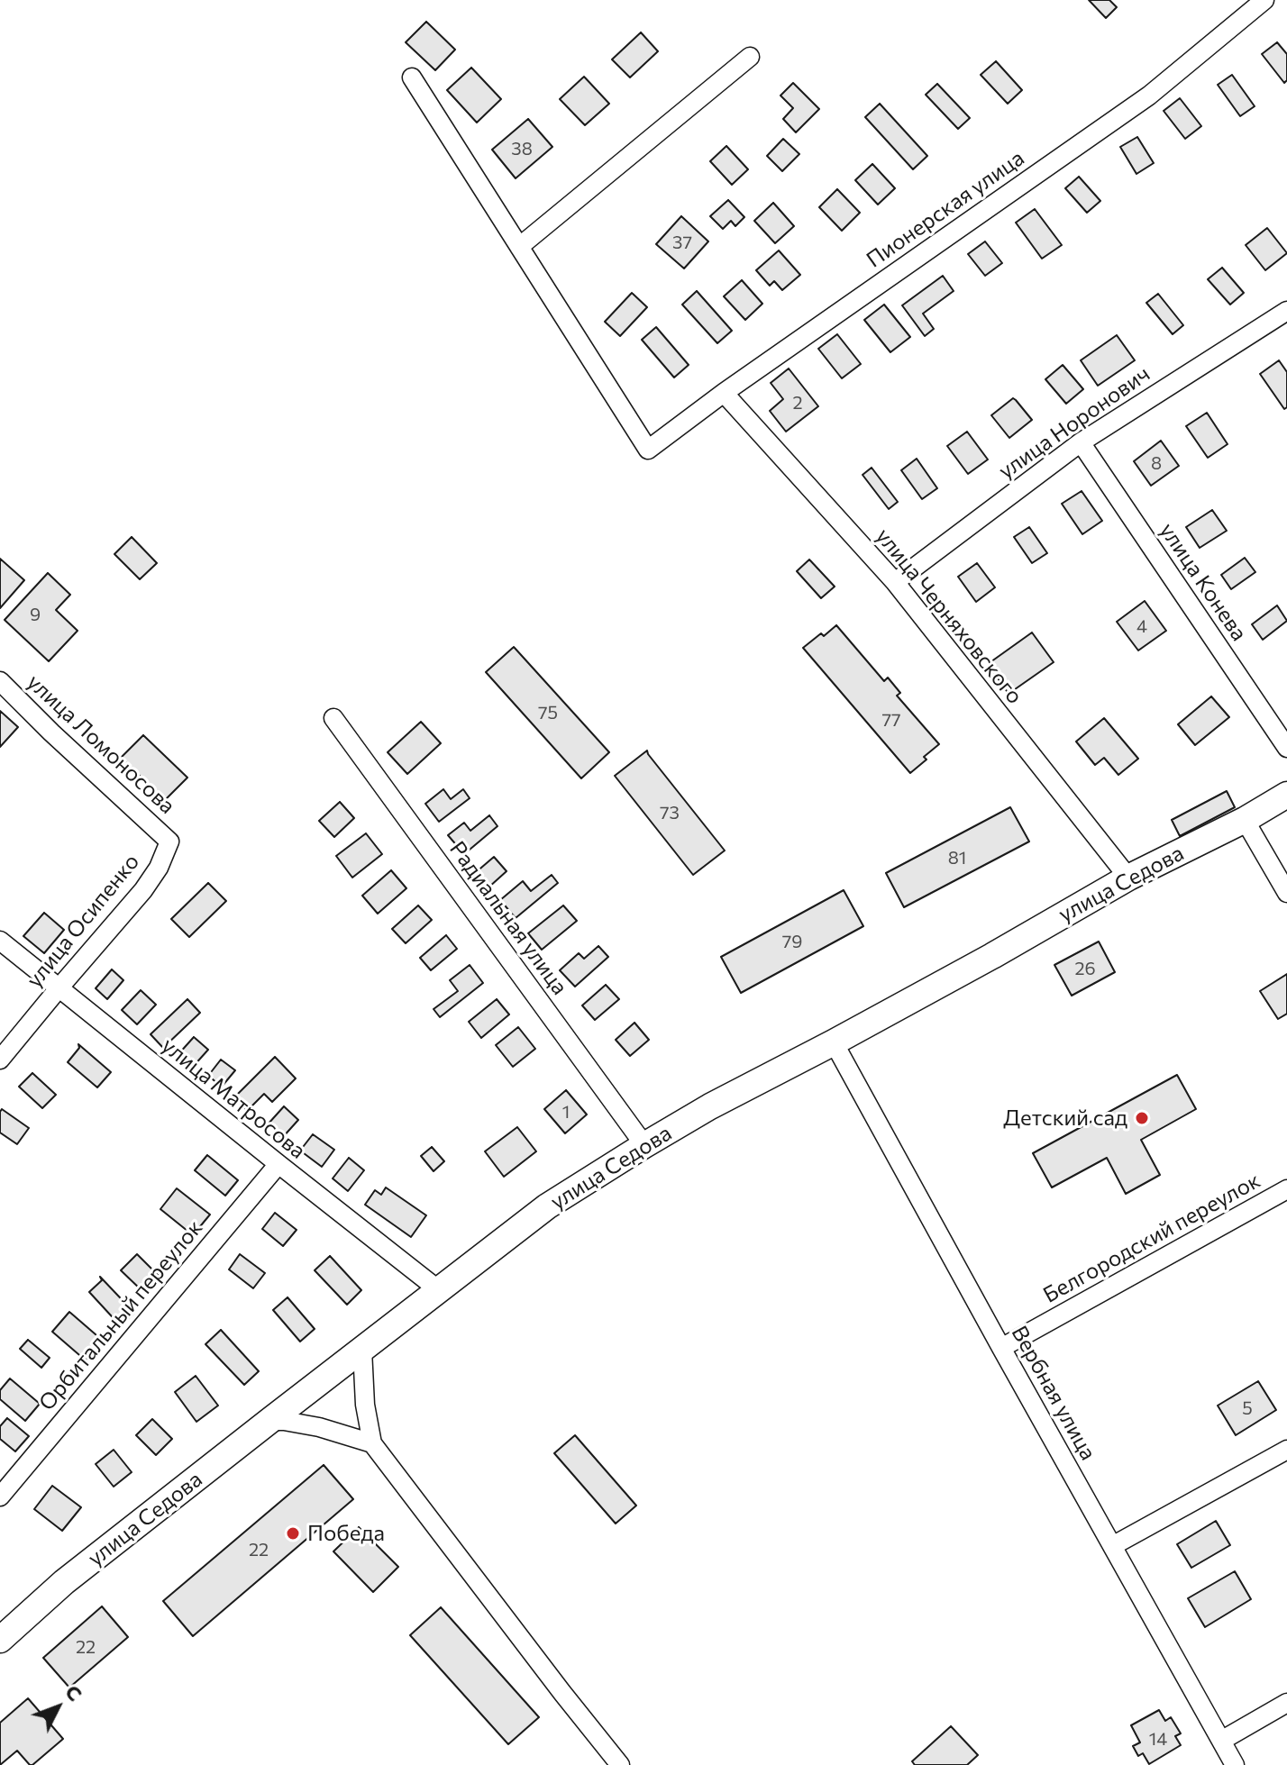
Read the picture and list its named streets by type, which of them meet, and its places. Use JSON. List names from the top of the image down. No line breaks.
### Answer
{"streets":{"street":["Пионерская улица","улица Норонович","улица Конева","улица Черняховского","улица Ломоносова","улица Седова","Радиальная улица","улица Осипенко","улица Матросова","Белгородский переулок","Орбитальный переулок","Вербная улица"]},"crossings":[["Пионерская улица","улица Черняховского"],["улица Норонович","улица Конева"],["улица Норонович","улица Черняховского"],["улица Черняховского","улица Седова"],["улица Ломоносова","улица Осипенко"],["улица Седова","Радиальная улица"],["улица Седова","улица Матросова"],["улица Седова","Вербная улица"],["улица Осипенко","улица Матросова"],["улица Матросова","Орбитальный переулок"],["Белгородский переулок","Вербная улица"]],"places":["Детский сад","Победа"],"house_numbers":["38","37","2","8","9","4","75","77","73","81","79","26","1","5","22","22","14"],"north":"top right"}
